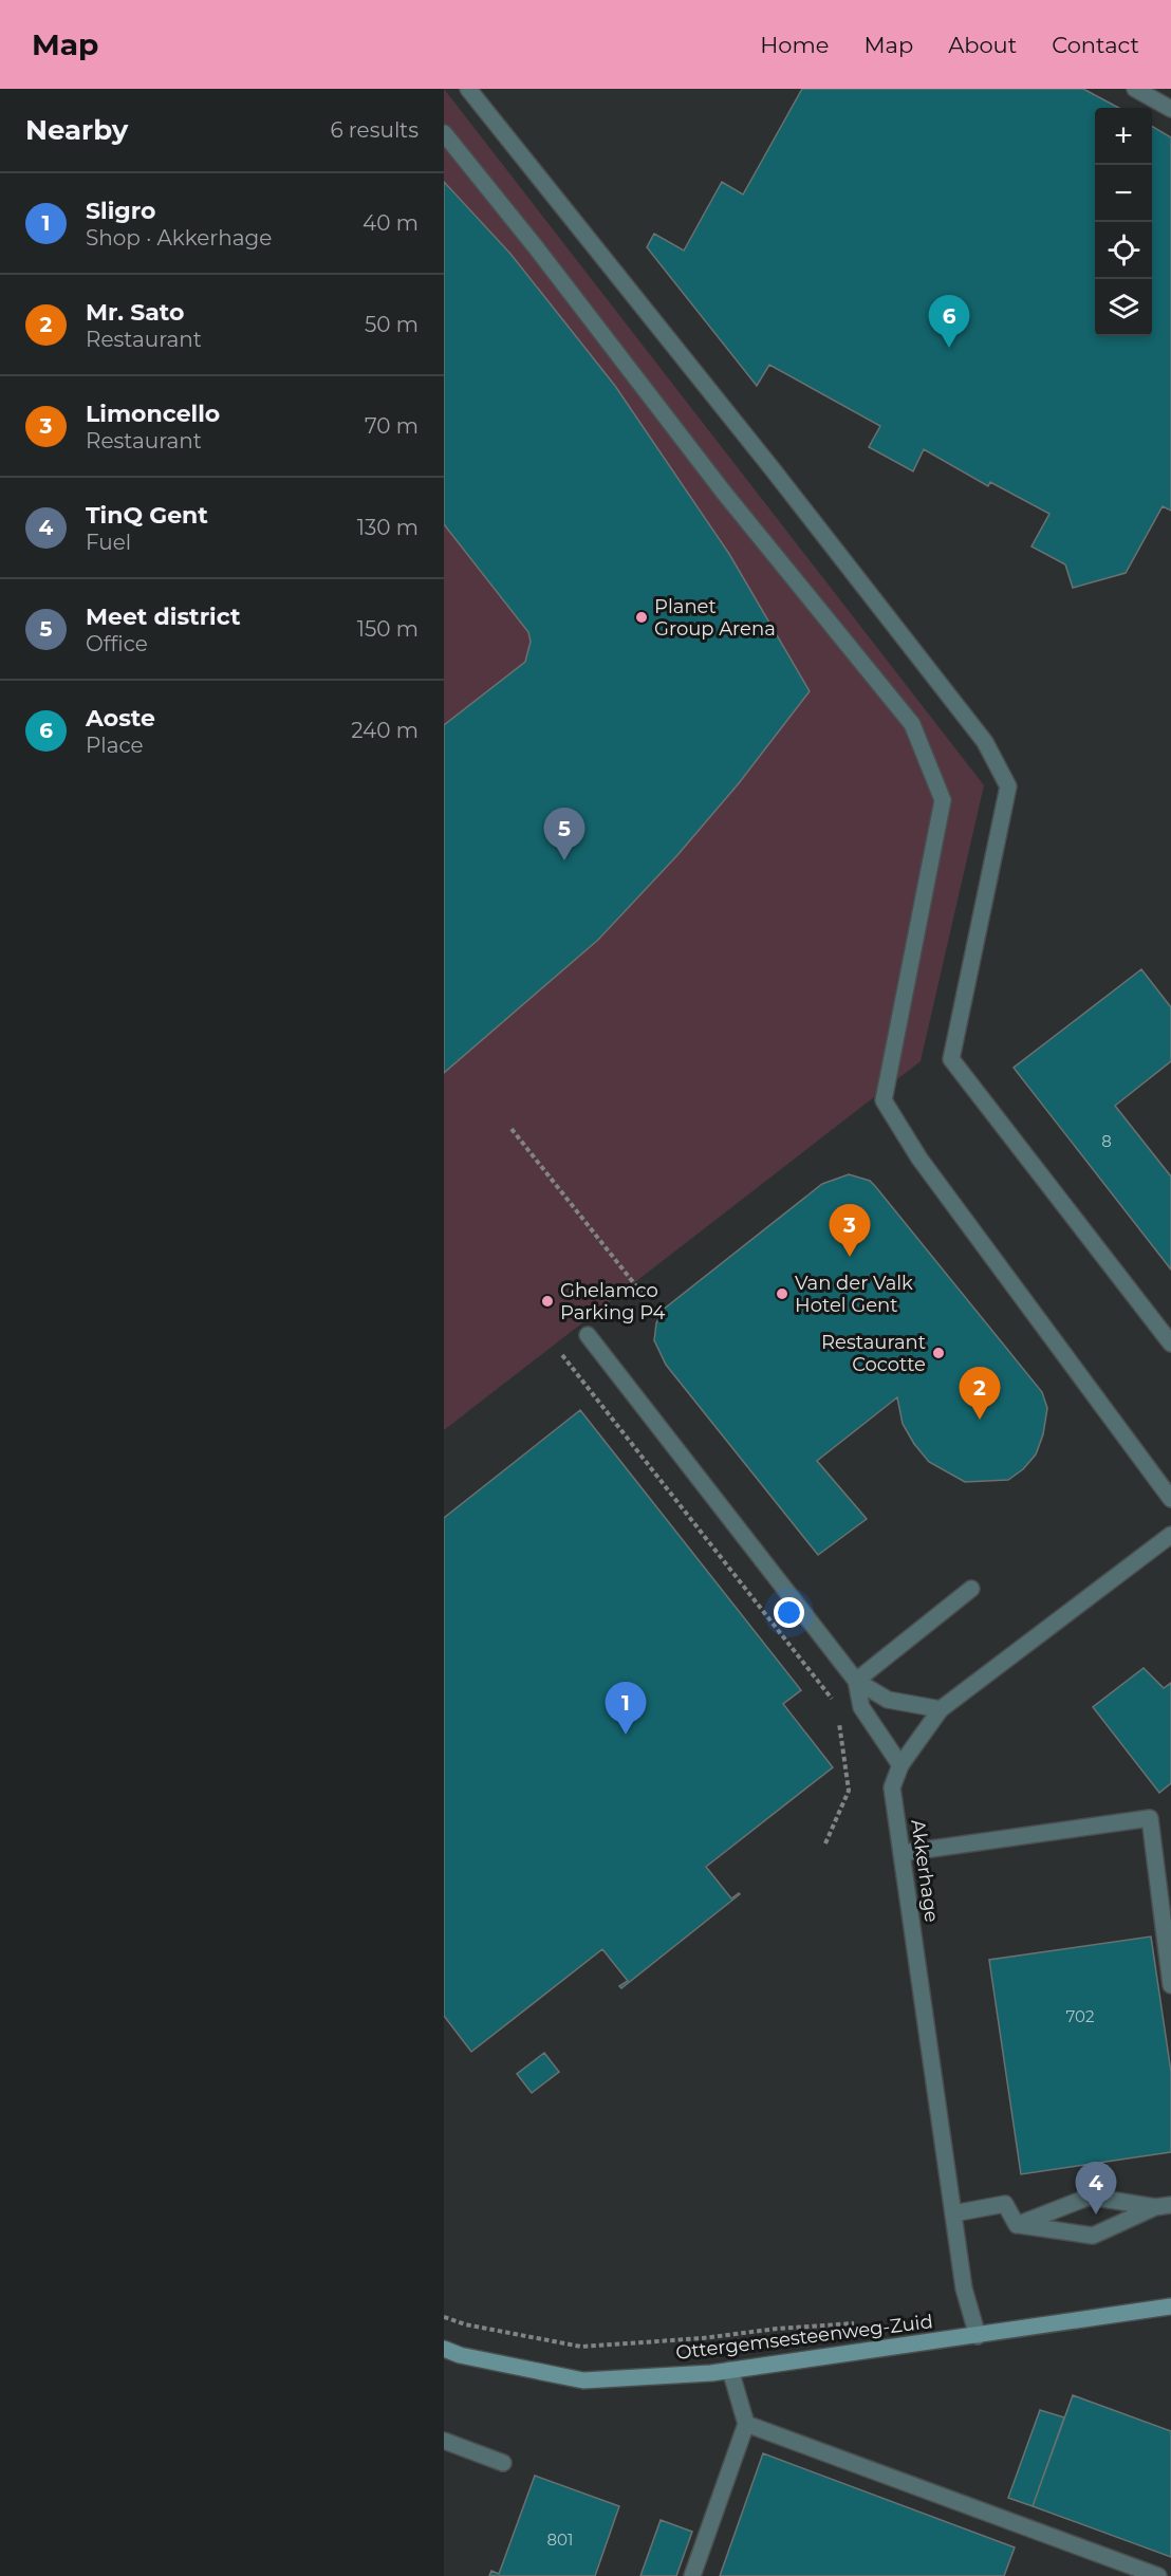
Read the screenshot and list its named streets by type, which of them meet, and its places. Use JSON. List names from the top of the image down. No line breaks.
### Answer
{"streets":{"street":["Akkerhage","Ottergemsesteenweg-Zuid"]},"crossings":[["Akkerhage","Ottergemsesteenweg-Zuid"]],"places":["Planet Group Arena","Van der Valk Hotel Gent","Ghelamco Parking P4","Restaurant Cocotte"],"house_numbers":["8","702","801"],"page":{"header":"Map","nav":["Home","Map","About","Contact"],"heading":["Nearby","6 results"],"map_buttons":["+","−"],"list":[{"mark":"1","name":"Sligro","note":"Shop · Akkerhage","value":"40 m"},{"mark":"2","name":"Mr. Sato","note":"Restaurant","value":"50 m"},{"mark":"3","name":"Limoncello","note":"Restaurant","value":"70 m"},{"mark":"4","name":"TinQ Gent","note":"Fuel","value":"130 m"},{"mark":"5","name":"Meet district","note":"Office","value":"150 m"},{"mark":"6","name":"Aoste","note":"Place","value":"240 m"}],"pins":["6","5","3","2","1","4"]}}
